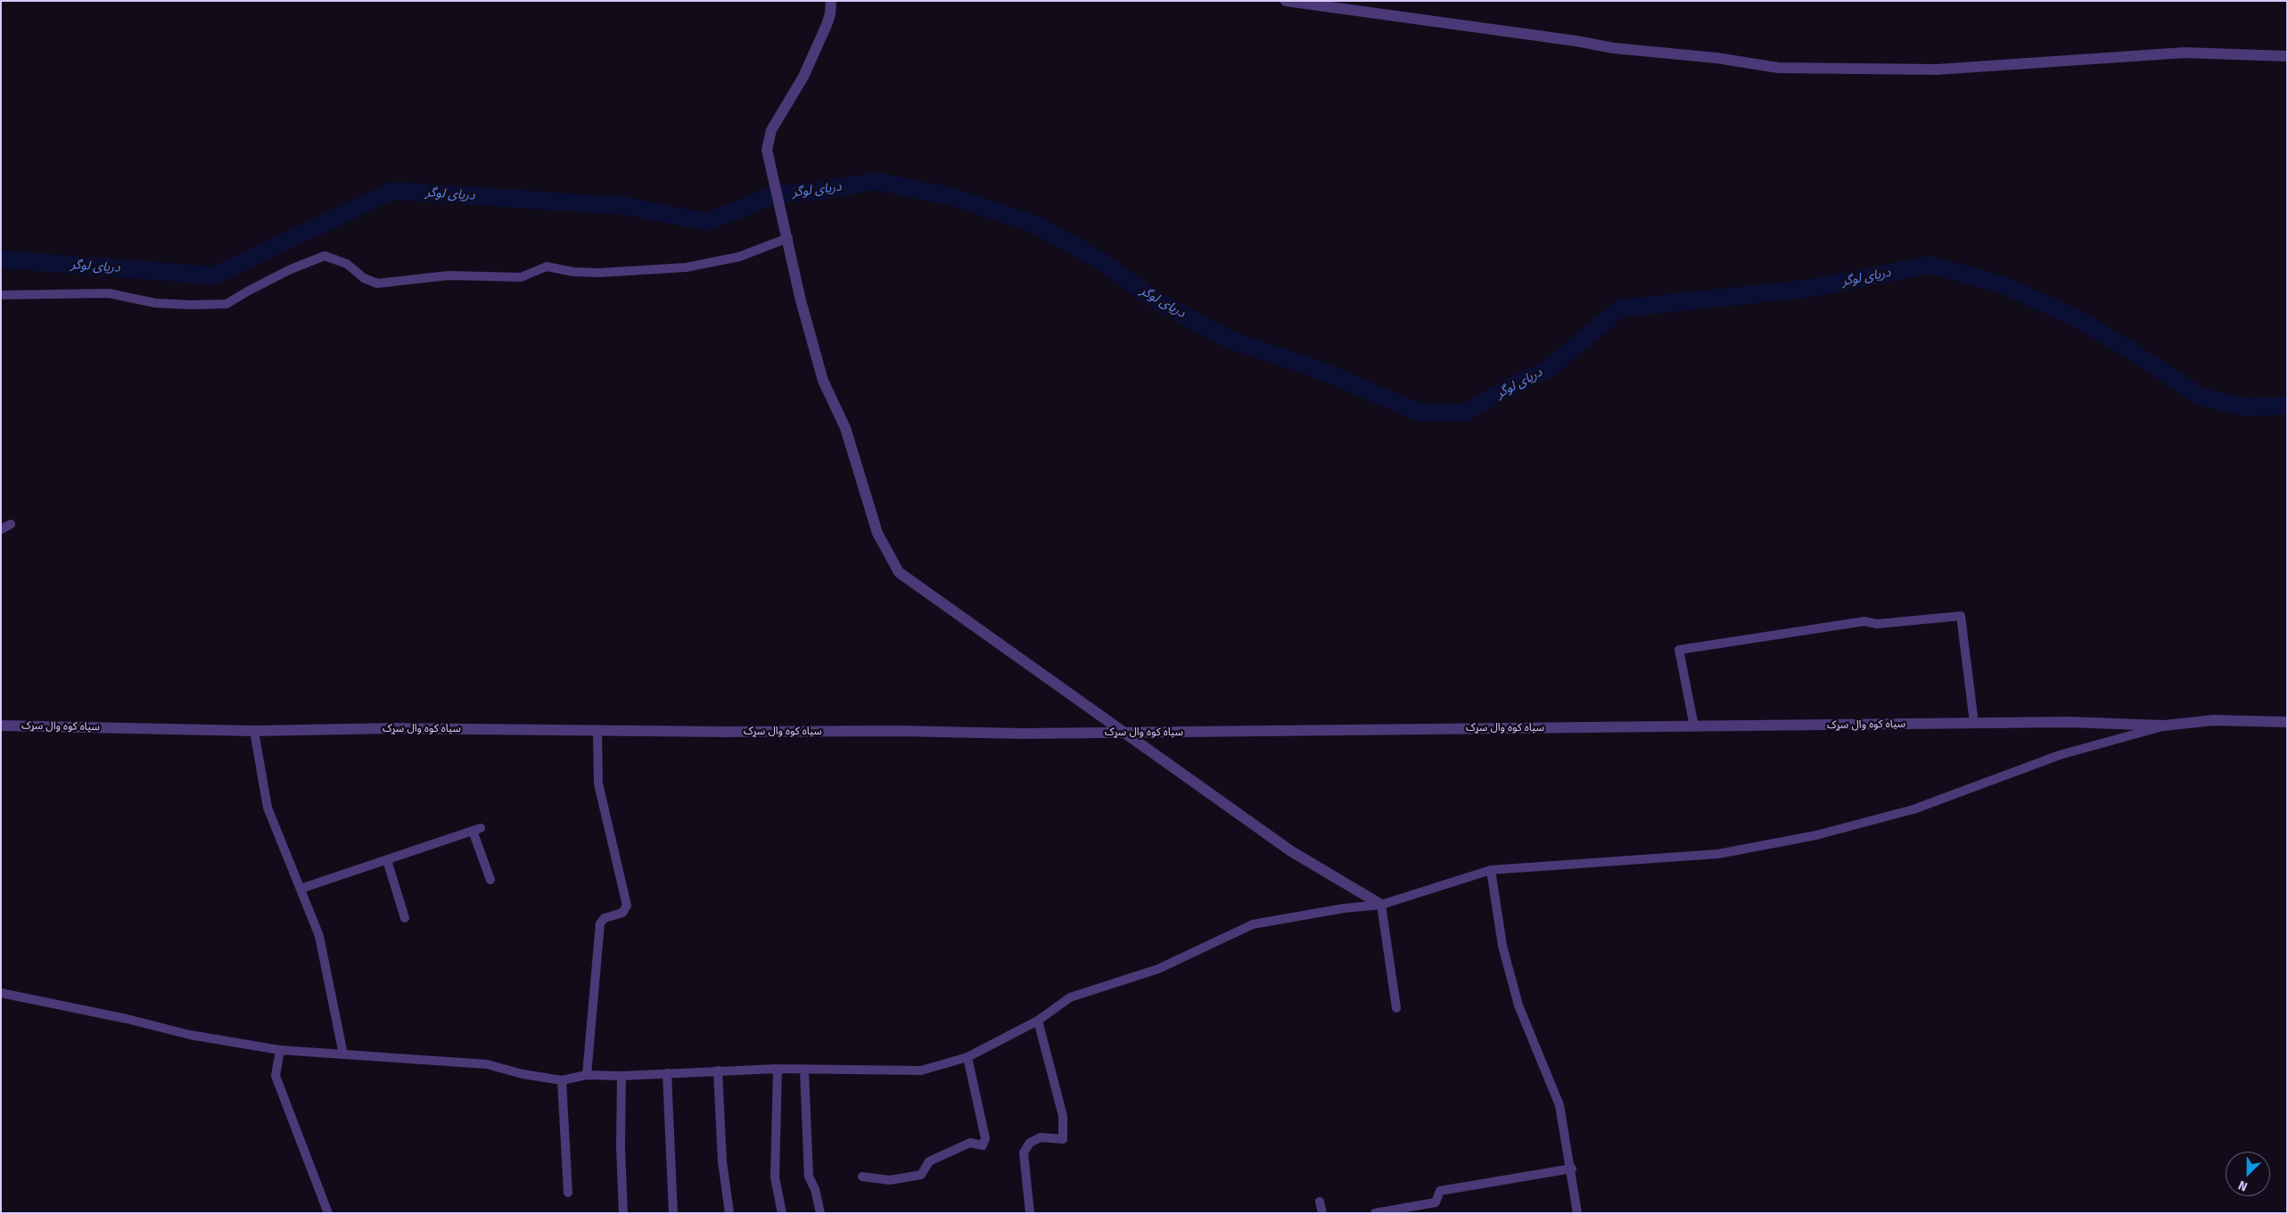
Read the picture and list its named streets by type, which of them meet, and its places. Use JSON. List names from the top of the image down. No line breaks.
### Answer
{"streets":{"street":["سیاه کوه وال سړک"]},"water":["دریای لوگر"],"north":"bottom left"}
